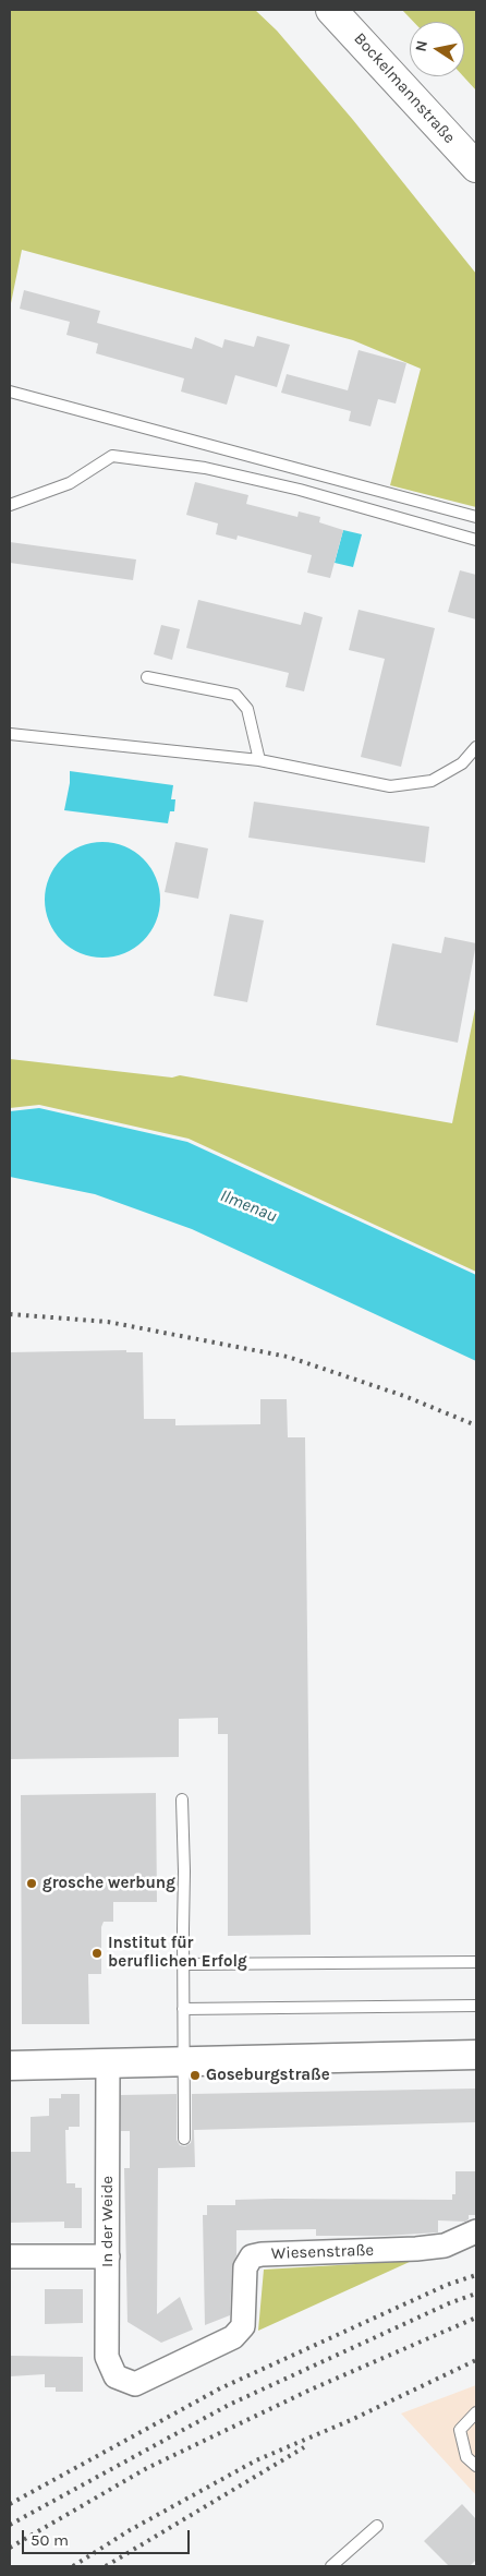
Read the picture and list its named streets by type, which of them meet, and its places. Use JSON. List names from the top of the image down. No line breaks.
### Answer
{"streets":{"main road":["Bockelmannstraße"],"street":["In der Weide","Wiesenstraße"]},"crossings":[["In der Weide","Wiesenstraße"]],"water":["Ilmenau"],"places":["grosche werbung","Institut für beruflichen Erfolg","Goseburgstraße"],"scale_bar":"50 m","north":"left"}
